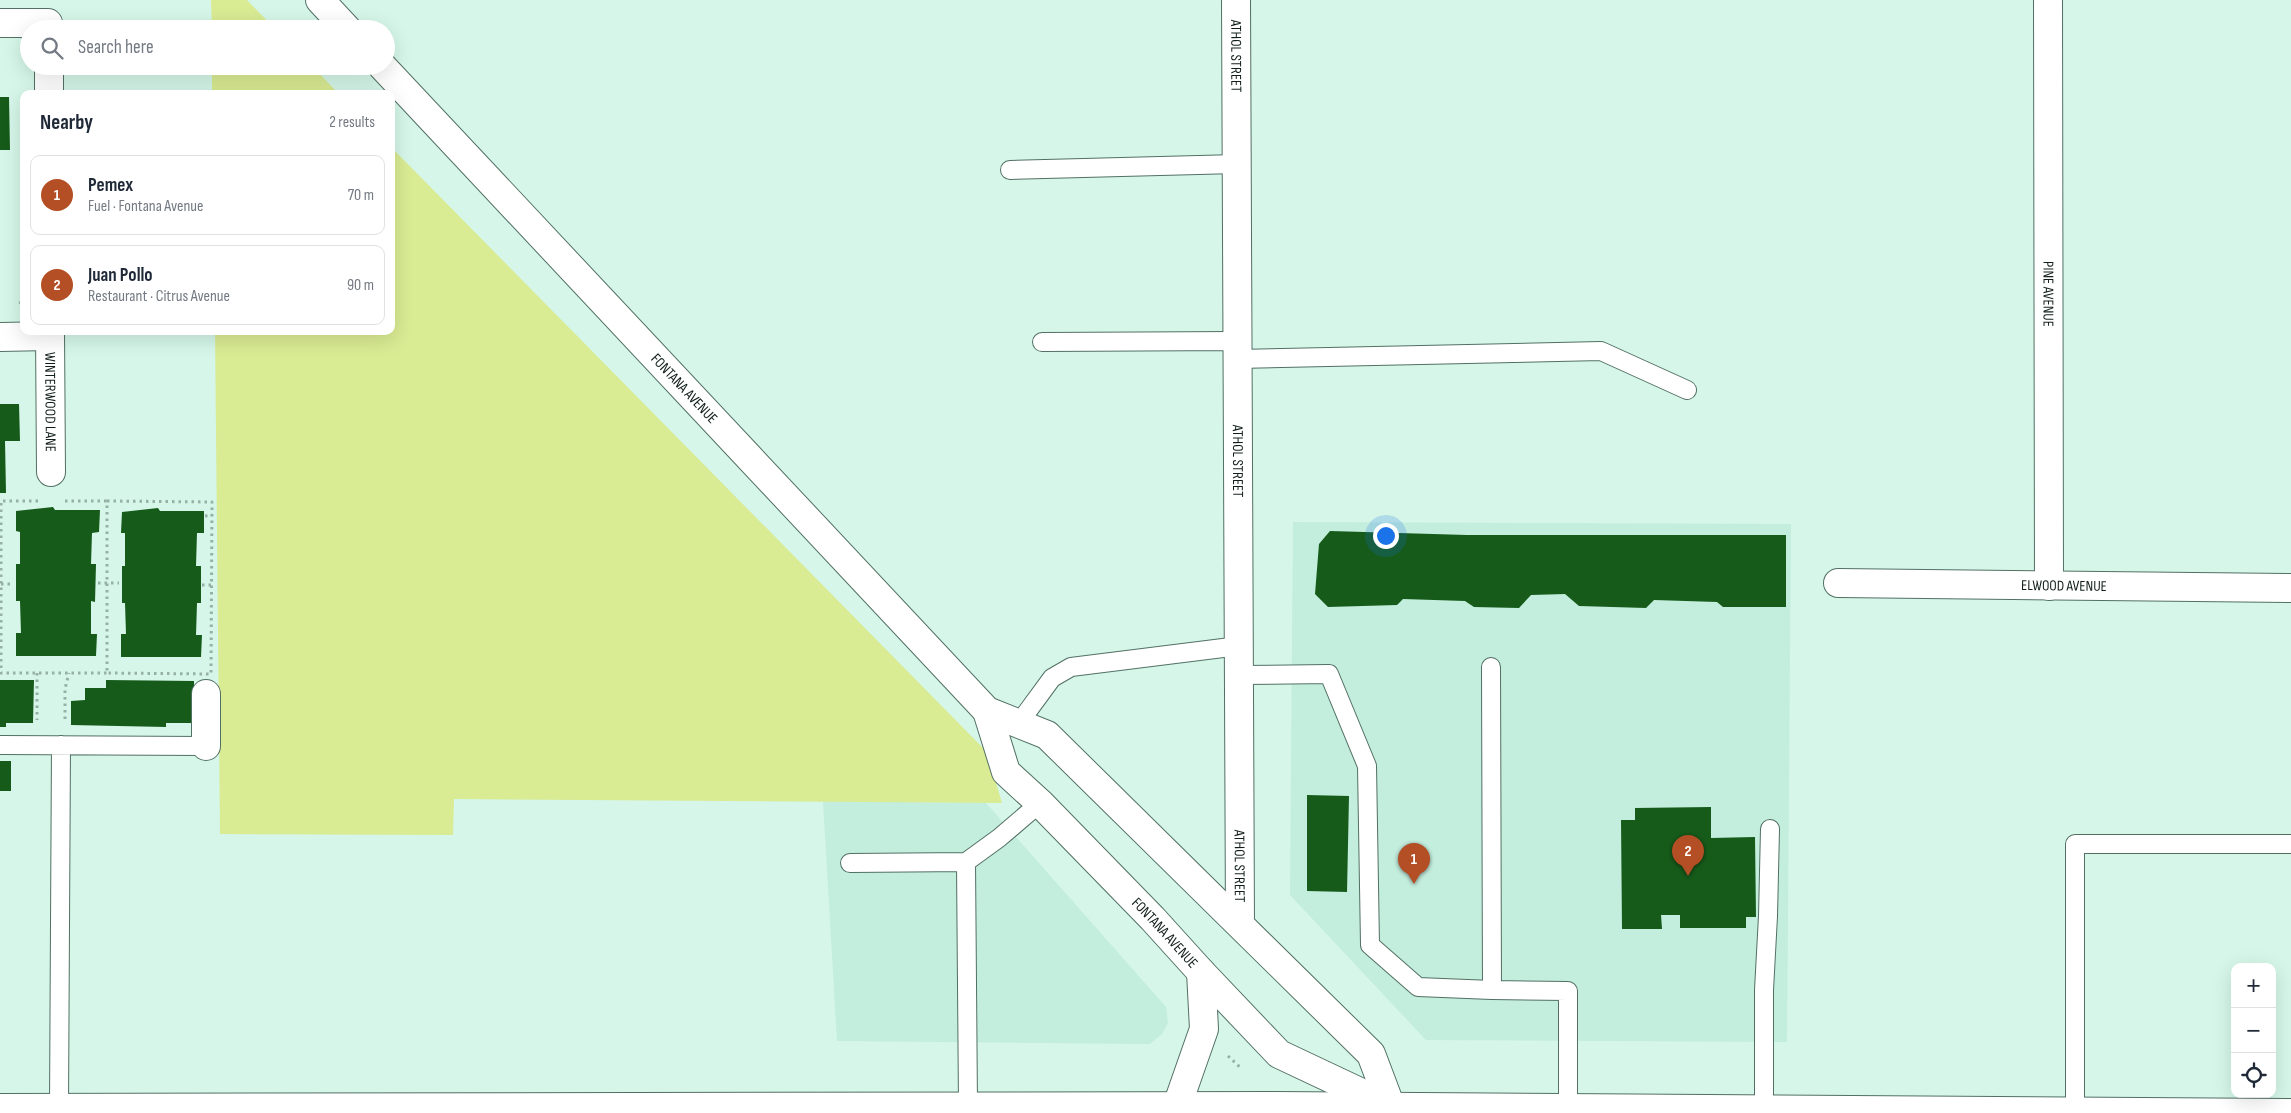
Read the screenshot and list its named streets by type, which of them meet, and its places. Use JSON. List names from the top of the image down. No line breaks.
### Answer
{"streets":{"main road":["ATHOL STREET","PINE AVENUE","FONTANA AVENUE","WINTERWOOD LANE","ELWOOD AVENUE"]},"crossings":[["ATHOL STREET","FONTANA AVENUE"],["PINE AVENUE","ELWOOD AVENUE"]],"page":{"search":"Search here","heading":["Nearby","2 results"],"list":[{"mark":"1","name":"Pemex","note":"Fuel · Fontana Avenue","value":"70 m"},{"mark":"2","name":"Juan Pollo","note":"Restaurant · Citrus Avenue","value":"90 m"}],"pins":["2","1"],"map_buttons":["+","−"]}}
